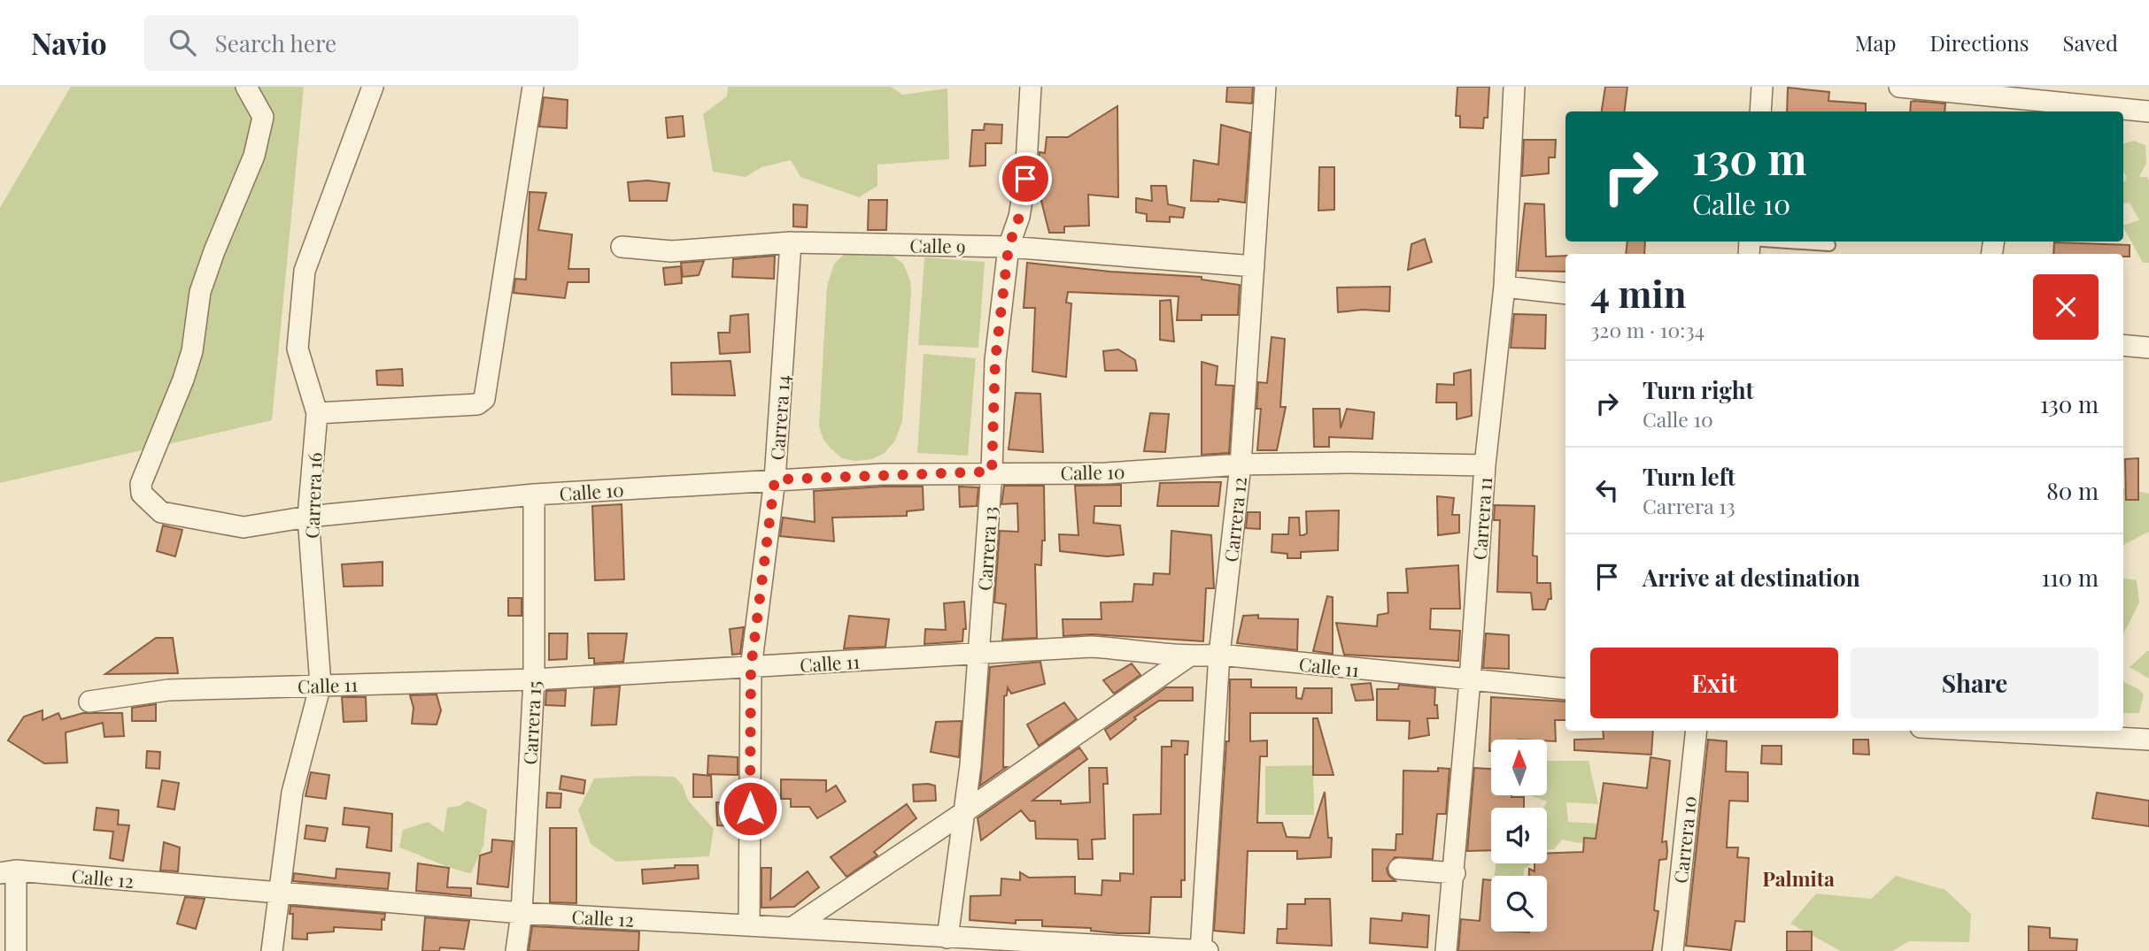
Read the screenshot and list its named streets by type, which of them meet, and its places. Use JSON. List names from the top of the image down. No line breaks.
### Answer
{"streets":{"street":["Calle 9","Carrera 14","Calle 10","Carrera 16","Carrera 11","Carrera 12","Carrera 13","Calle 11","Carrera 15","Carrera 10","Calle 12"]},"crossings":[["Calle 9","Carrera 14"],["Calle 9","Carrera 12"],["Calle 9","Carrera 13"],["Carrera 14","Calle 10"],["Carrera 14","Calle 11"],["Carrera 14","Calle 12"],["Calle 10","Carrera 16"],["Calle 10","Carrera 11"],["Calle 10","Carrera 12"],["Calle 10","Carrera 13"],["Calle 10","Carrera 15"],["Carrera 16","Calle 11"],["Carrera 16","Calle 12"],["Carrera 11","Calle 11"],["Carrera 12","Calle 11"],["Carrera 12","Calle 12"],["Carrera 13","Calle 11"],["Carrera 13","Calle 12"],["Calle 11","Carrera 15"],["Carrera 15","Calle 12"]],"districts":["Palmita"],"north":"top","page":{"header":"Navio","search":"Search here","nav":["Map","Directions","Saved"],"turn":["130 m","Calle 10"],"heading":["4 min","320 m · 10:34"],"list":[{"name":"Turn right","note":"Calle 10","value":"130 m"},{"name":"Turn left","note":"Carrera 13","value":"80 m"},{"name":"Arrive at destination","value":"110 m"}],"buttons":["Exit","Share"]}}
